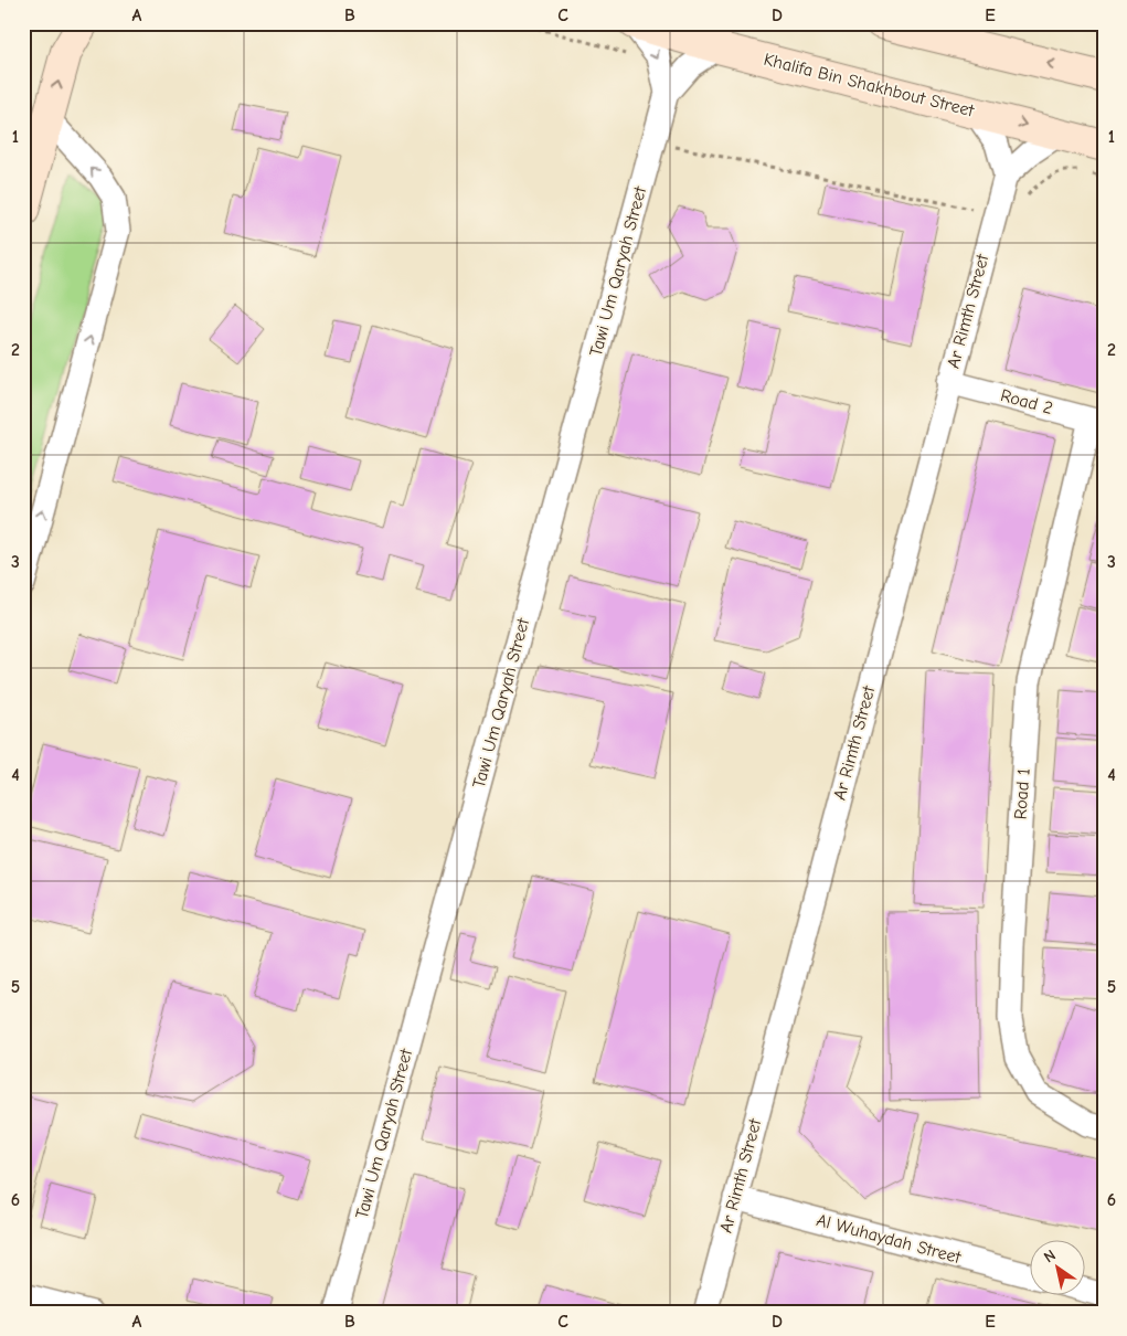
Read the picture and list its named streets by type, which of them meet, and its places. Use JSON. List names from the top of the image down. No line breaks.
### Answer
{"streets":{"main road":["Khalifa Bin Shakhbout Street"],"street":["Tawi Um Qaryah Street","Ar Rimth Street","Road 2","Road 1","Al Wuhaydah Street"]},"crossings":[["Khalifa Bin Shakhbout Street","Tawi Um Qaryah Street"],["Ar Rimth Street","Road 2"],["Ar Rimth Street","Al Wuhaydah Street"],["Road 2","Road 1"]],"north":"top left","grid":{"columns":["A","B","C","D","E"],"rows":["1","2","3","4","5","6"]}}
